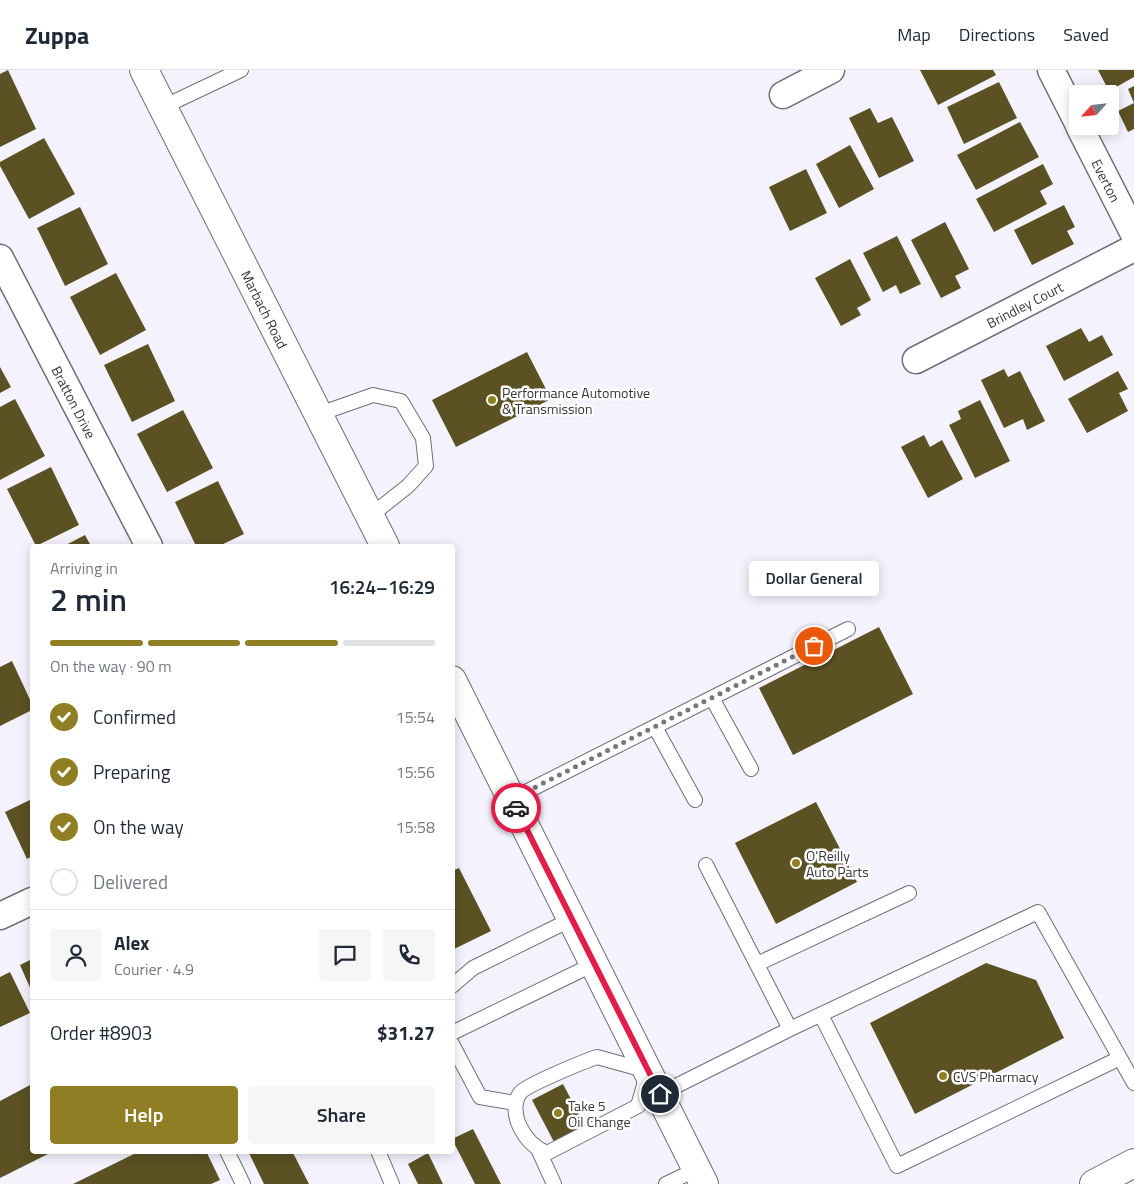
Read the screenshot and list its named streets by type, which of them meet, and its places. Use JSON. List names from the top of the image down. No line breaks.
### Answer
{"streets":{"main road":["Marbach Road"],"street":["Everton","Brindley Court","Bratton Drive"]},"places":["Performance Automotive & Transmission","Dollar General","O'Reilly Auto Parts","CVS Pharmacy","Take 5 Oil Change"],"north":"bottom left","page":{"header":"Zuppa","nav":["Map","Directions","Saved"],"heading":["2 min","Arriving in","16:24–16:29"],"panel":["Alex","Courier · 4.9","Order #8903","$31.27"],"bubble":"Dollar General","bar":"On the way · 90 m","list":[["Confirmed","15:54"],["Preparing","15:56"],["On the way","15:58"],"Delivered"],"buttons":["Help","Share"]}}
